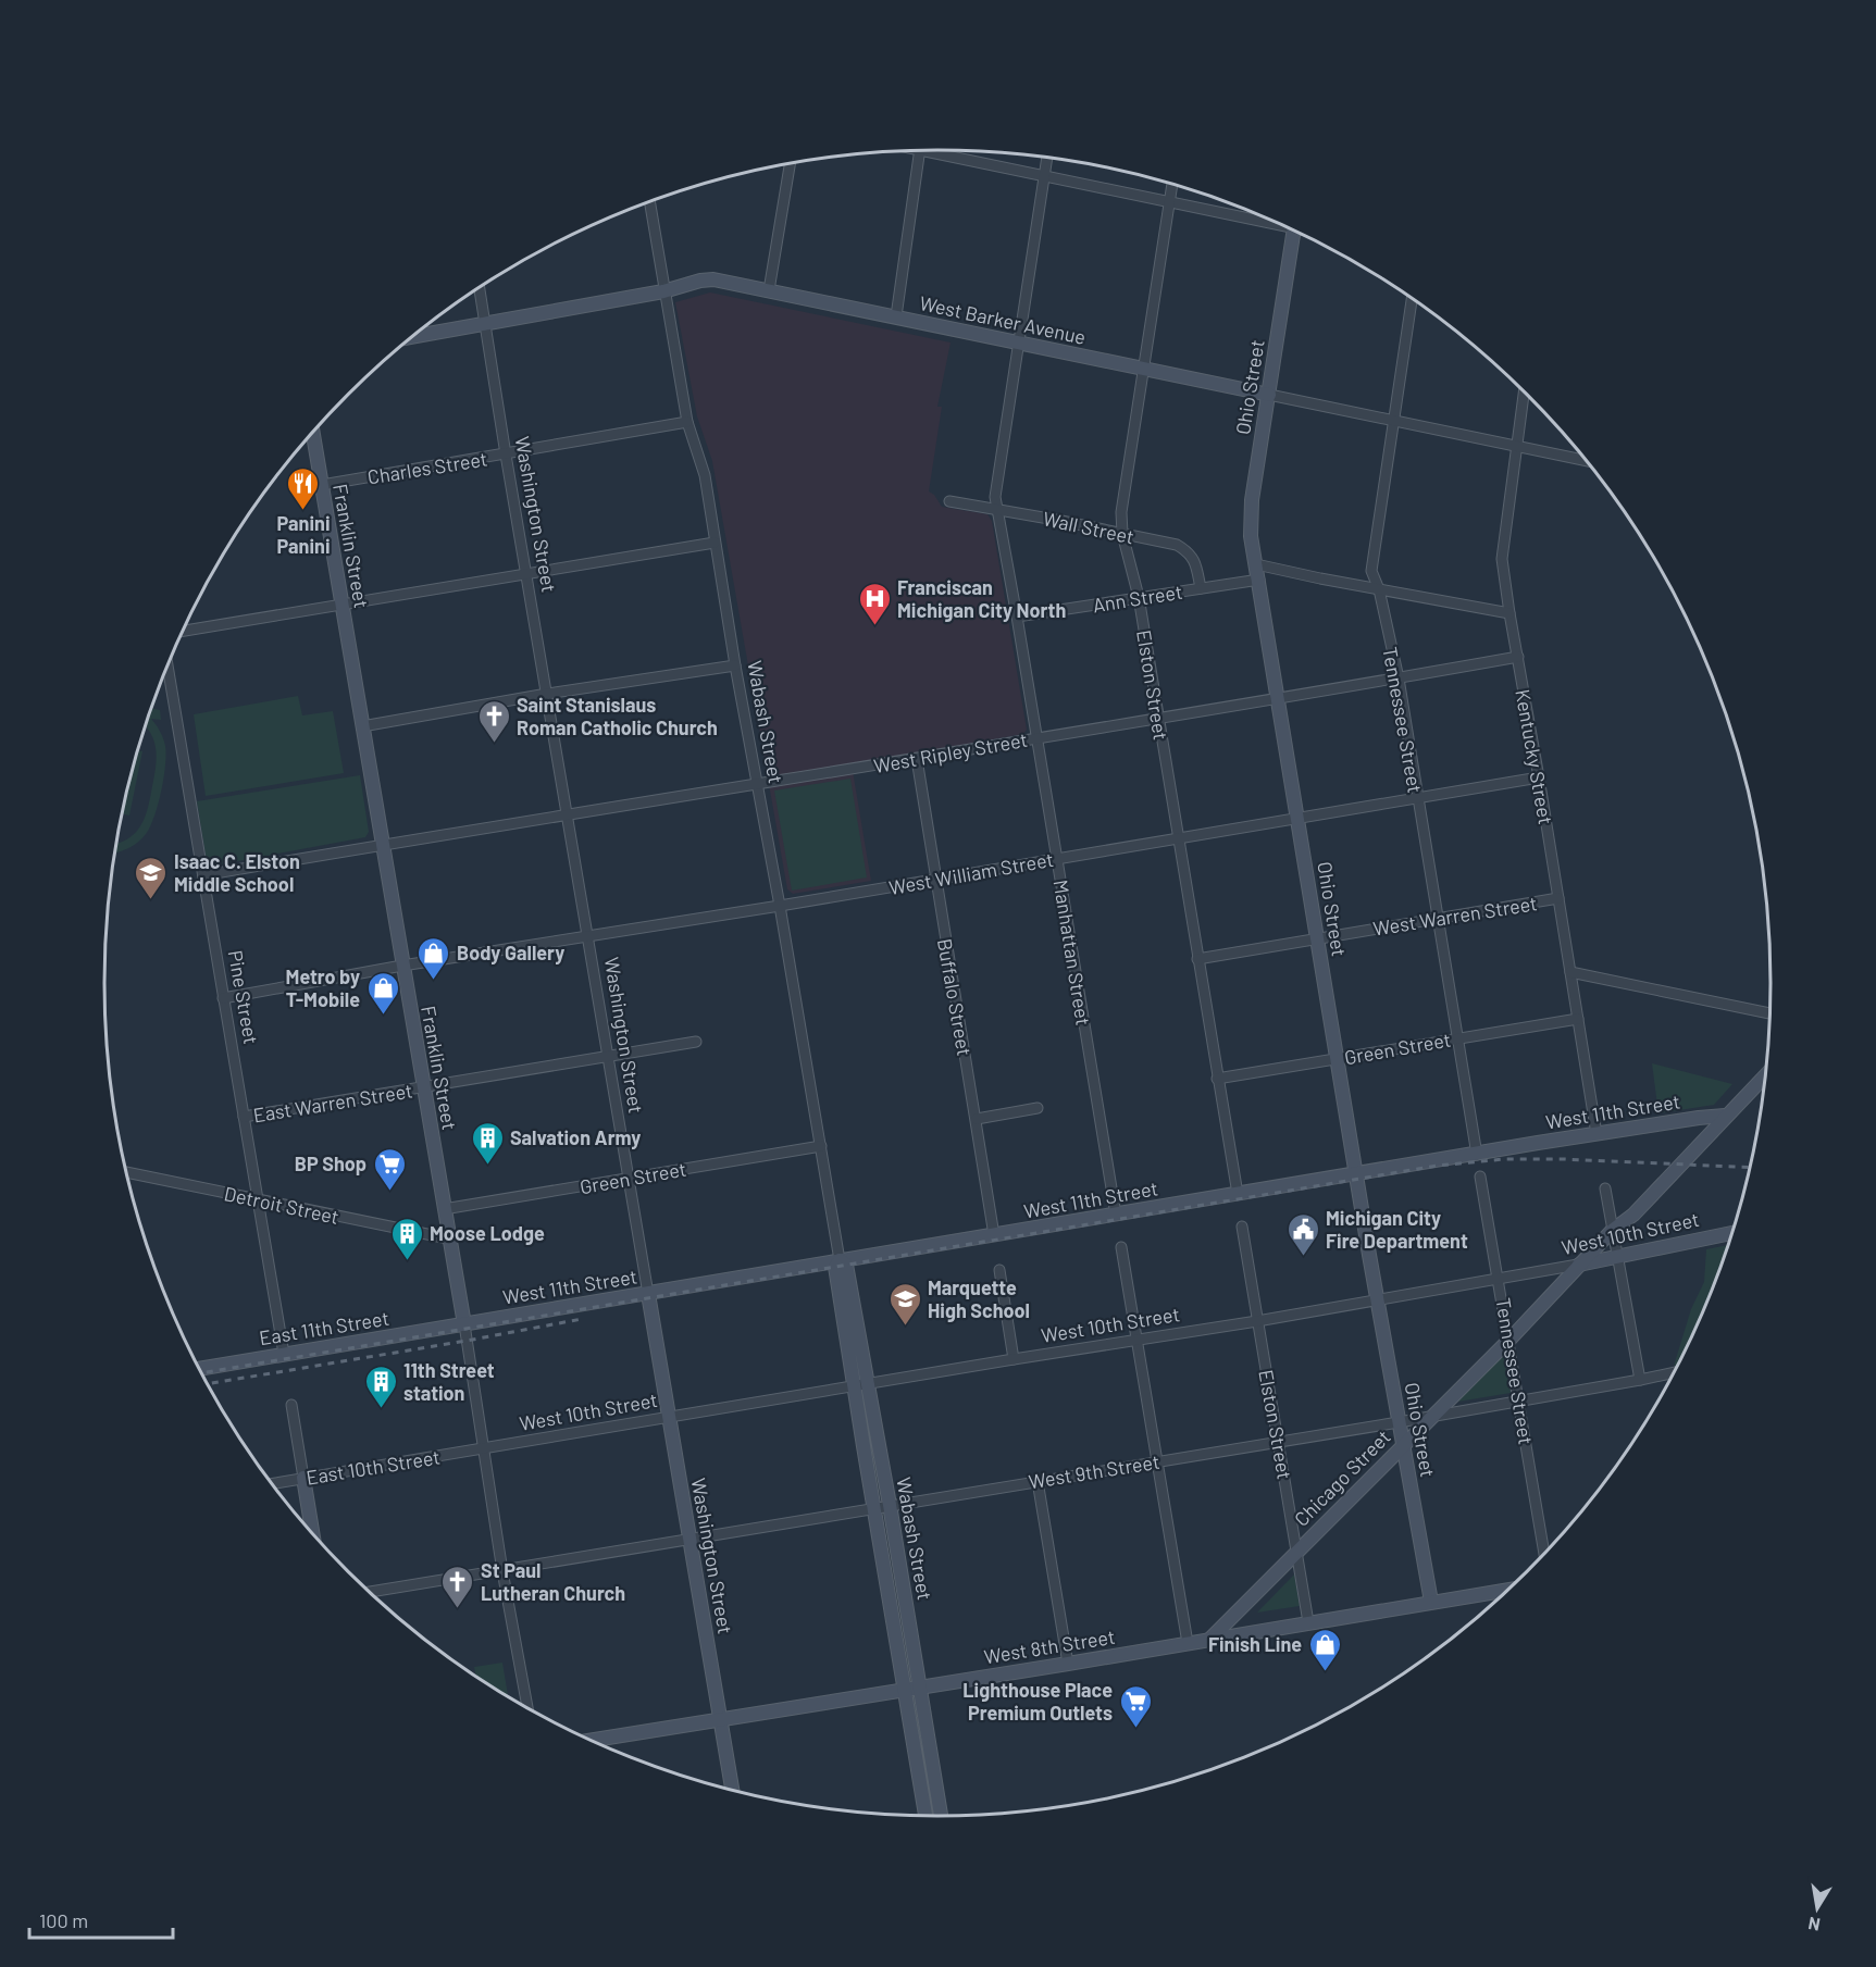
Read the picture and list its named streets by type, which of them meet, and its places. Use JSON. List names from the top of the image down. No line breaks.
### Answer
{"streets":{"street":["West Barker Avenue","Ohio Street","Charles Street","Washington Street","Wall Street","Franklin Street","Ann Street","Elston Street","Tennessee Street","Wabash Street","West Ripley Street","Kentucky Street","West William Street","West Warren Street","Manhattan Street","Pine Street","Buffalo Street","Green Street","East Warren Street","West 11th Street","Detroit Street","West 10th Street","East 11th Street","East 10th Street","West 9th Street","Chicago Street","West 8th Street"]},"crossings":[["West Barker Avenue","Ohio Street"],["West Barker Avenue","Washington Street"],["West Barker Avenue","Elston Street"],["West Barker Avenue","Tennessee Street"],["West Barker Avenue","Wabash Street"],["West Barker Avenue","Kentucky Street"],["West Barker Avenue","Manhattan Street"],["Ohio Street","Ann Street"],["Ohio Street","West Ripley Street"],["Ohio Street","West William Street"],["Ohio Street","West Warren Street"],["Ohio Street","Green Street"],["Ohio Street","West 11th Street"],["Ohio Street","West 10th Street"],["Ohio Street","West 9th Street"],["Ohio Street","Chicago Street"],["Ohio Street","West 8th Street"],["Charles Street","Washington Street"],["Charles Street","Franklin Street"],["Charles Street","Wabash Street"],["Washington Street","West Ripley Street"],["Washington Street","West William Street"],["Washington Street","Green Street"],["Washington Street","West 11th Street"],["Washington Street","West 10th Street"],["Washington Street","West 9th Street"],["Washington Street","West 8th Street"],["Wall Street","Ann Street"],["Wall Street","Elston Street"],["Wall Street","Manhattan Street"],["Franklin Street","West Ripley Street"],["Franklin Street","West William Street"],["Franklin Street","Green Street"],["Franklin Street","East Warren Street"],["Franklin Street","West 11th Street"],["Franklin Street","Detroit Street"],["Franklin Street","West 10th Street"],["Franklin Street","East 11th Street"],["Franklin Street","East 10th Street"],["Franklin Street","West 9th Street"],["Ann Street","Elston Street"],["Ann Street","Manhattan Street"],["Elston Street","West Ripley Street"],["Elston Street","West William Street"],["Elston Street","West Warren Street"],["Elston Street","Green Street"],["Elston Street","West 11th Street"],["Elston Street","West 10th Street"],["Elston Street","West 9th Street"],["Elston Street","Chicago Street"],["Elston Street","West 8th Street"],["Tennessee Street","West Ripley Street"],["Tennessee Street","West William Street"],["Tennessee Street","West Warren Street"],["Tennessee Street","Green Street"],["Tennessee Street","West 11th Street"],["Tennessee Street","West 10th Street"],["Tennessee Street","West 9th Street"],["Tennessee Street","Chicago Street"],["Wabash Street","West Ripley Street"],["Wabash Street","West William Street"],["Wabash Street","Green Street"],["Wabash Street","West 11th Street"],["Wabash Street","West 10th Street"],["Wabash Street","West 9th Street"],["Wabash Street","West 8th Street"],["West Ripley Street","Kentucky Street"],["West Ripley Street","Manhattan Street"],["West Ripley Street","Pine Street"],["West Ripley Street","Buffalo Street"],["Kentucky Street","West William Street"],["Kentucky Street","West Warren Street"],["Kentucky Street","Green Street"],["Kentucky Street","West 11th Street"],["West William Street","Manhattan Street"],["West William Street","Pine Street"],["West William Street","Buffalo Street"],["Manhattan Street","West 11th Street"],["Pine Street","East Warren Street"],["Pine Street","Detroit Street"],["Pine Street","East 11th Street"],["Buffalo Street","West 11th Street"],["West 11th Street","East 11th Street"],["West 11th Street","Chicago Street"],["West 10th Street","East 10th Street"],["West 10th Street","Chicago Street"],["West 9th Street","Chicago Street"],["Chicago Street","West 8th Street"]],"places":{"restaurant":["Panini Panini"],"hospital":["Franciscan Michigan City North"],"church":["Saint Stanislaus Roman Catholic Church","St Paul Lutheran Church"],"school or university":["Isaac C. Elston Middle School","Marquette High School"],"shop":["Body Gallery","Metro by T-Mobile","Finish Line"],"building":["Salvation Army","Moose Lodge","11th Street station"],"supermarket":["BP Shop","Lighthouse Place Premium Outlets"],"public building":["Michigan City Fire Department"]},"scale_bar":"100 m","north":"bottom"}
